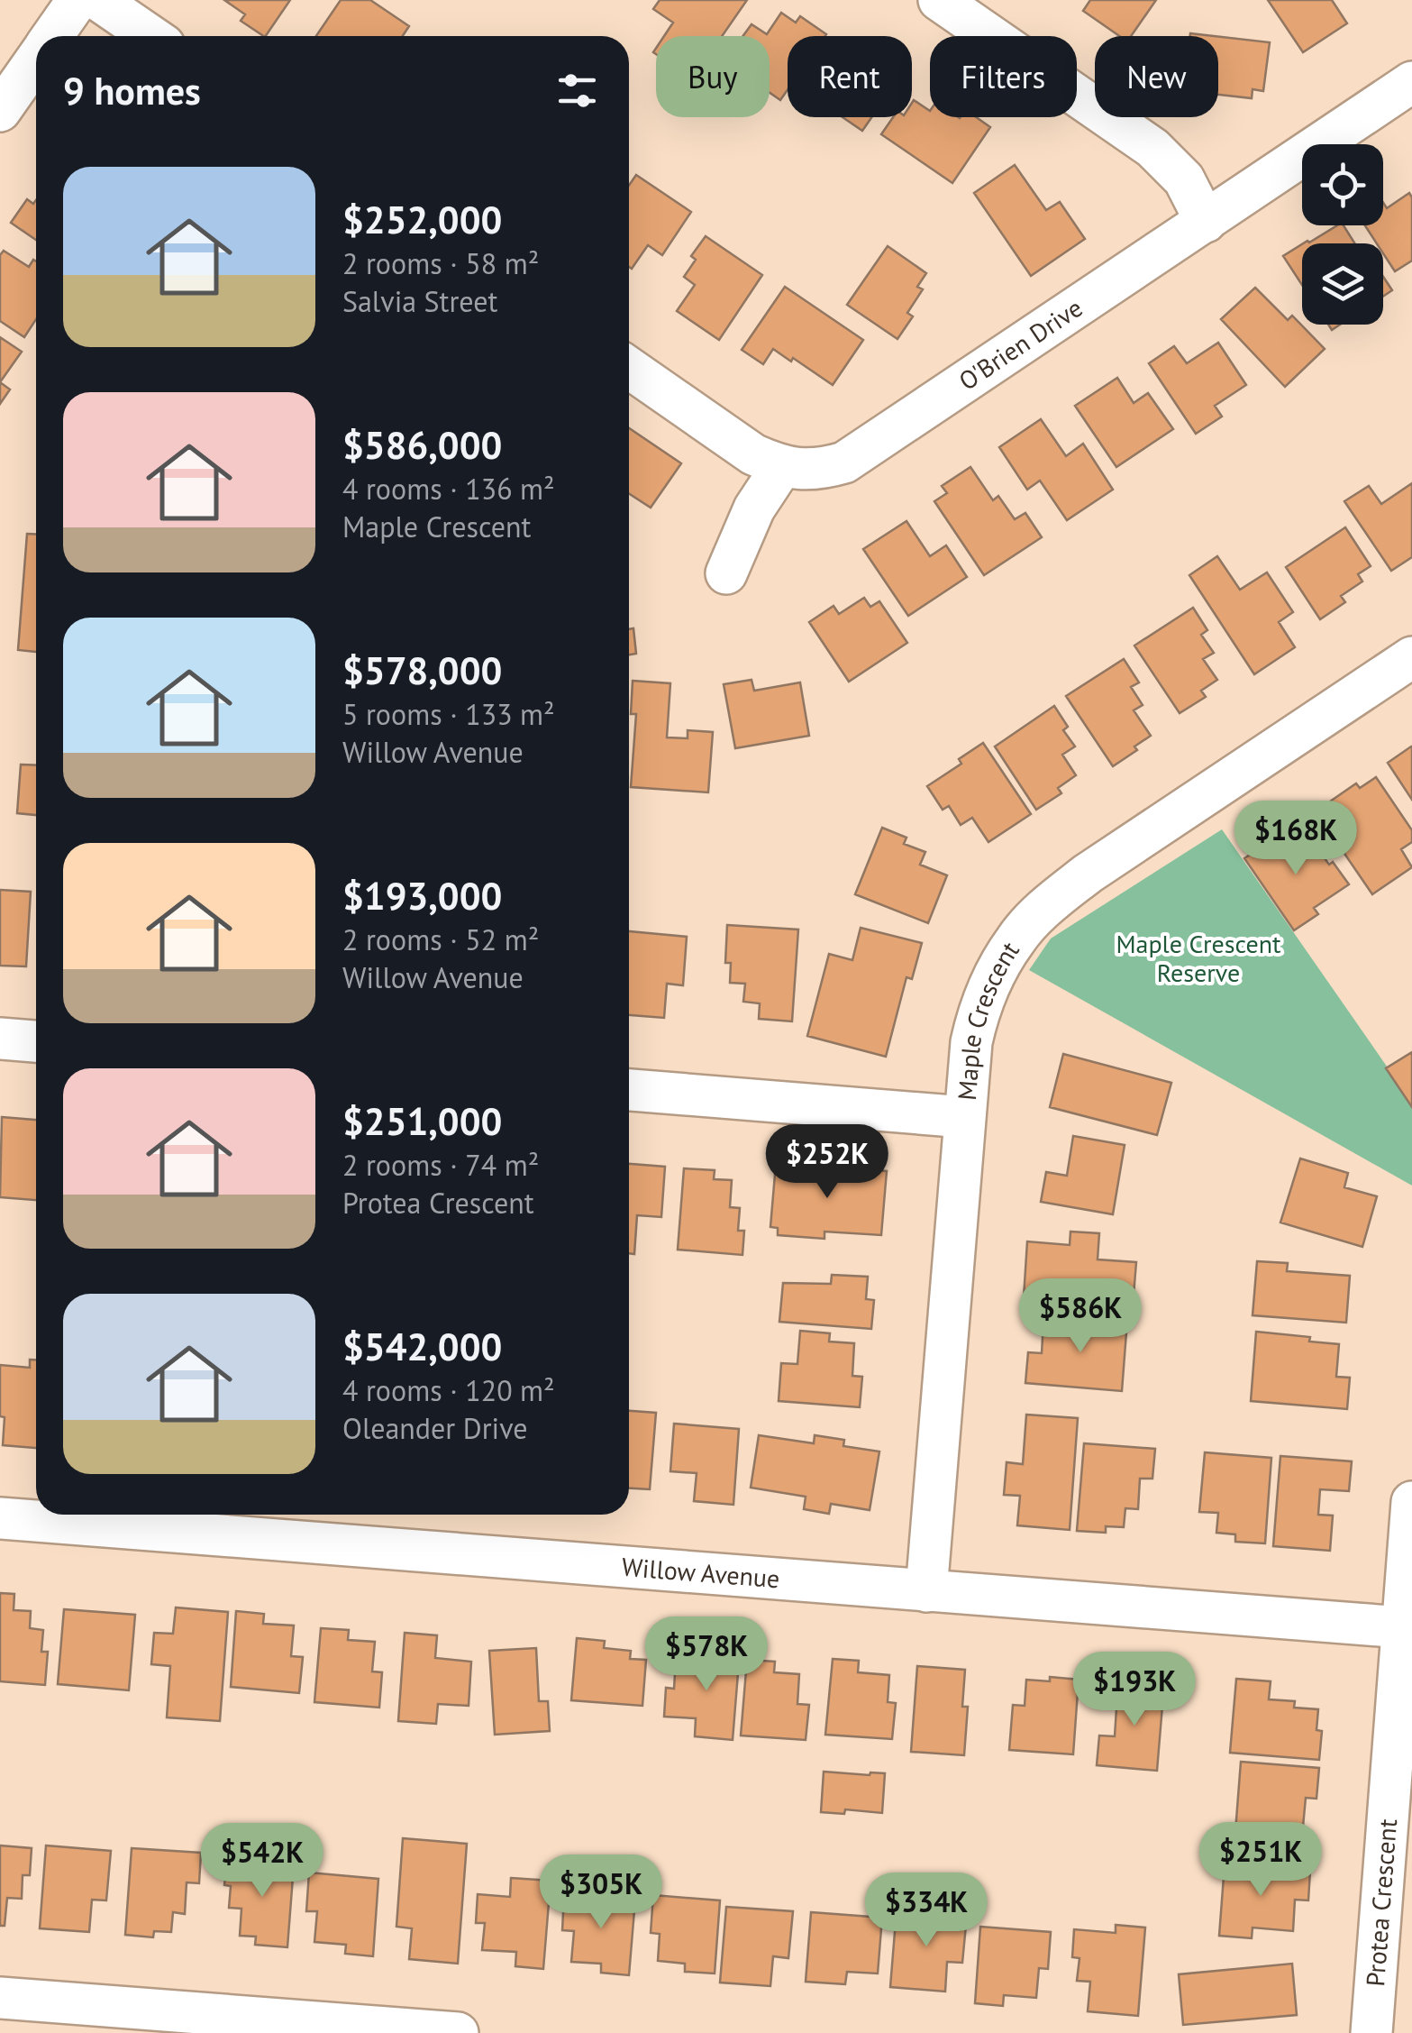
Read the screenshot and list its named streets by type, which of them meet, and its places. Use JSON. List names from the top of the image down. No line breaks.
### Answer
{"streets":{"street":["O'Brien Drive","Maple Crescent","Willow Avenue","Protea Crescent"]},"crossings":[["Maple Crescent","Willow Avenue"],["Willow Avenue","Protea Crescent"]],"parks":["Maple Crescent Reserve"],"page":{"chip":["Buy","Rent","Filters","New"],"heading":"9 homes","list":[{"name":"$252,000","note":"2 rooms · 58 m² · Salvia Street"},{"name":"$586,000","note":"4 rooms · 136 m² · Maple Crescent"},{"name":"$578,000","note":"5 rooms · 133 m² · Willow Avenue"},{"name":"$193,000","note":"2 rooms · 52 m² · Willow Avenue"},{"name":"$251,000","note":"2 rooms · 74 m² · Protea Crescent"},{"name":"$542,000","note":"4 rooms · 120 m² · Oleander Drive"}],"price":["$168K","$252K","$586K","$578K","$193K","$251K","$542K","$305K","$334K"]}}
